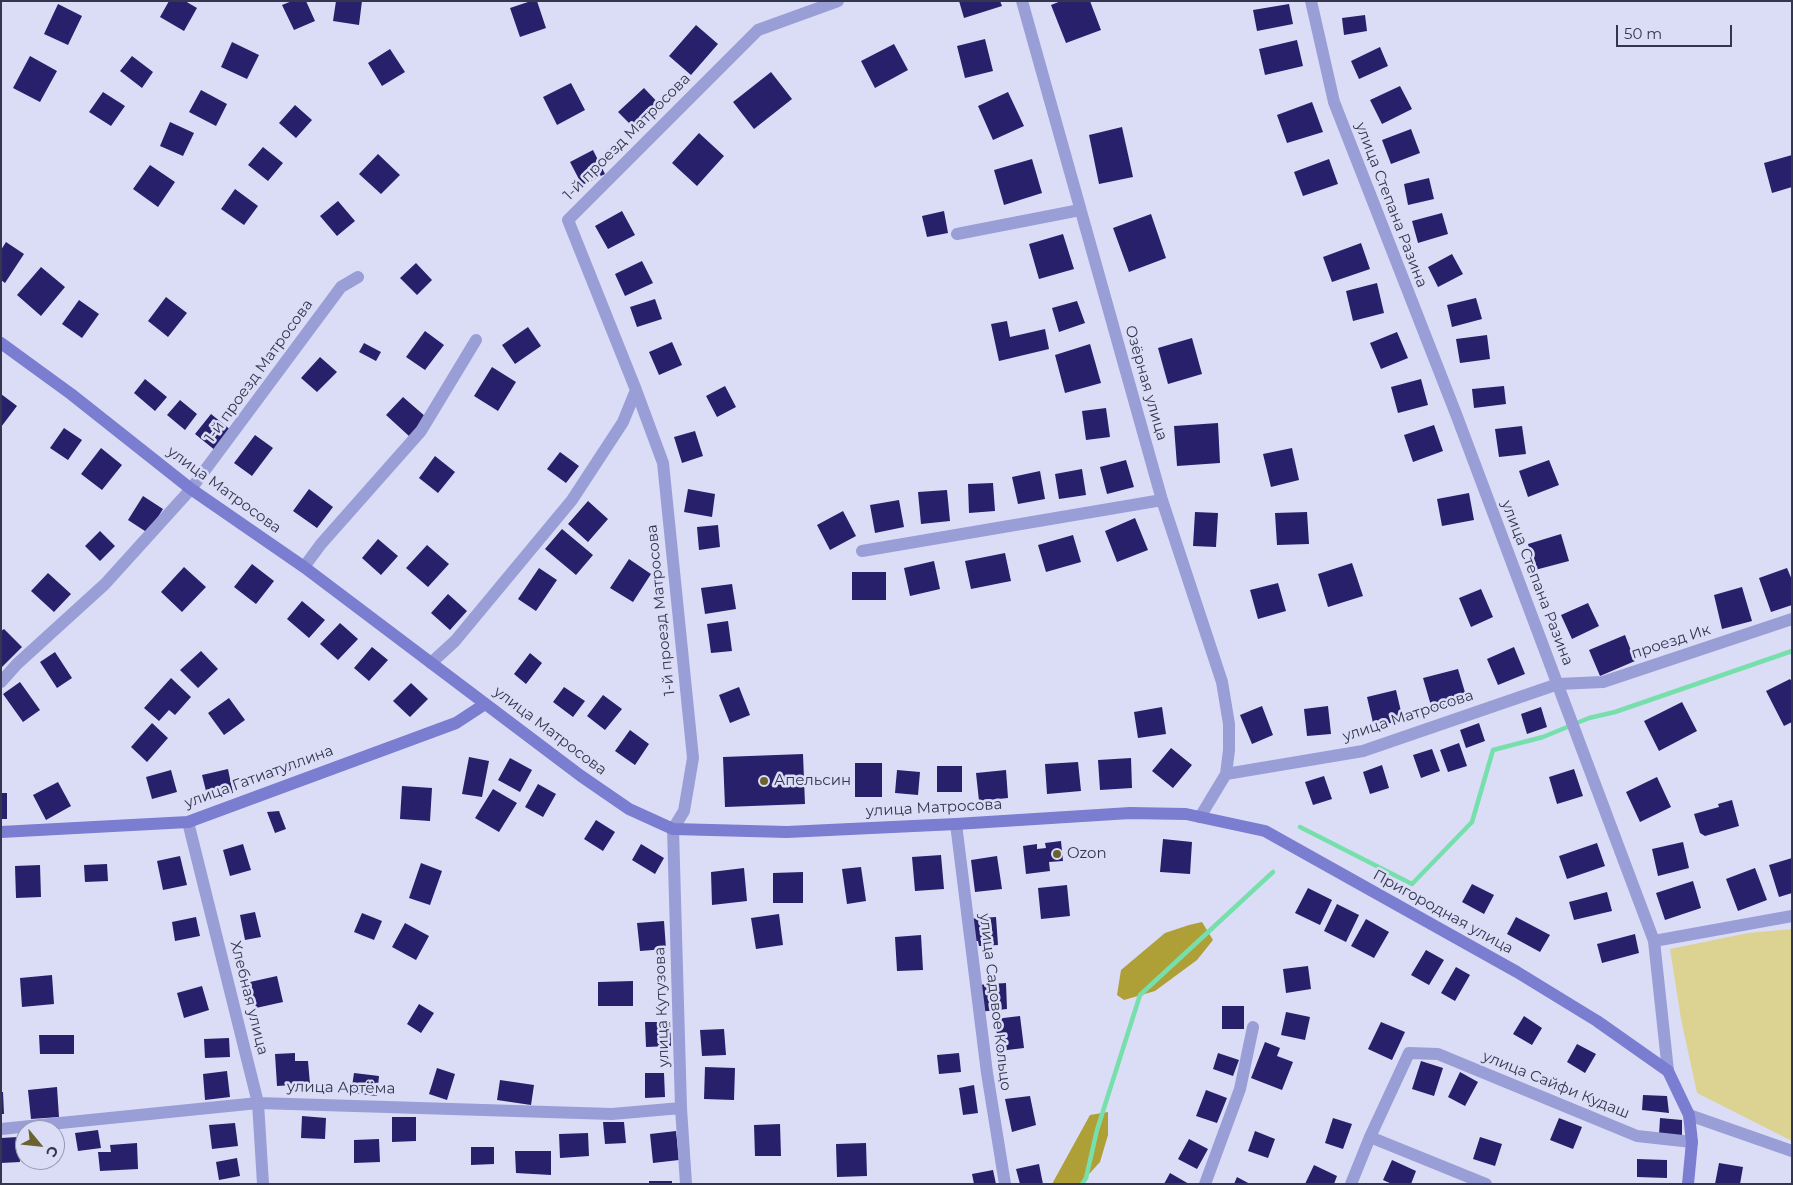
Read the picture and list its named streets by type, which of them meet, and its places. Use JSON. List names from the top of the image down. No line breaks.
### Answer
{"streets":{"main road":["улица Степана Разина","улица Матросова","улица Гатиатуллина","Пригородная улица"],"street":["1-й проезд Матросова","Озёрная улица","проезд Ик","Хлебная улица","улица Садовое Кольцо","улица Кутузова","улица Сайфи Кудаш","улица Артёма"]},"crossings":[["1-й проезд Матросова","улица Матросова"],["1-й проезд Матросова","улица Кутузова"],["улица Степана Разина","улица Матросова"],["улица Степана Разина","проезд Ик"],["улица Степана Разина","Пригородная улица"],["улица Степана Разина","улица Сайфи Кудаш"],["Озёрная улица","улица Матросова"],["улица Матросова","проезд Ик"],["улица Матросова","улица Гатиатуллина"],["улица Матросова","Пригородная улица"],["улица Матросова","улица Садовое Кольцо"],["улица Матросова","улица Кутузова"],["улица Гатиатуллина","Хлебная улица"],["Хлебная улица","улица Артёма"],["улица Кутузова","улица Артёма"]],"places":["Апельсин","Ozon"],"scale_bar":"50 m","north":"bottom right"}
